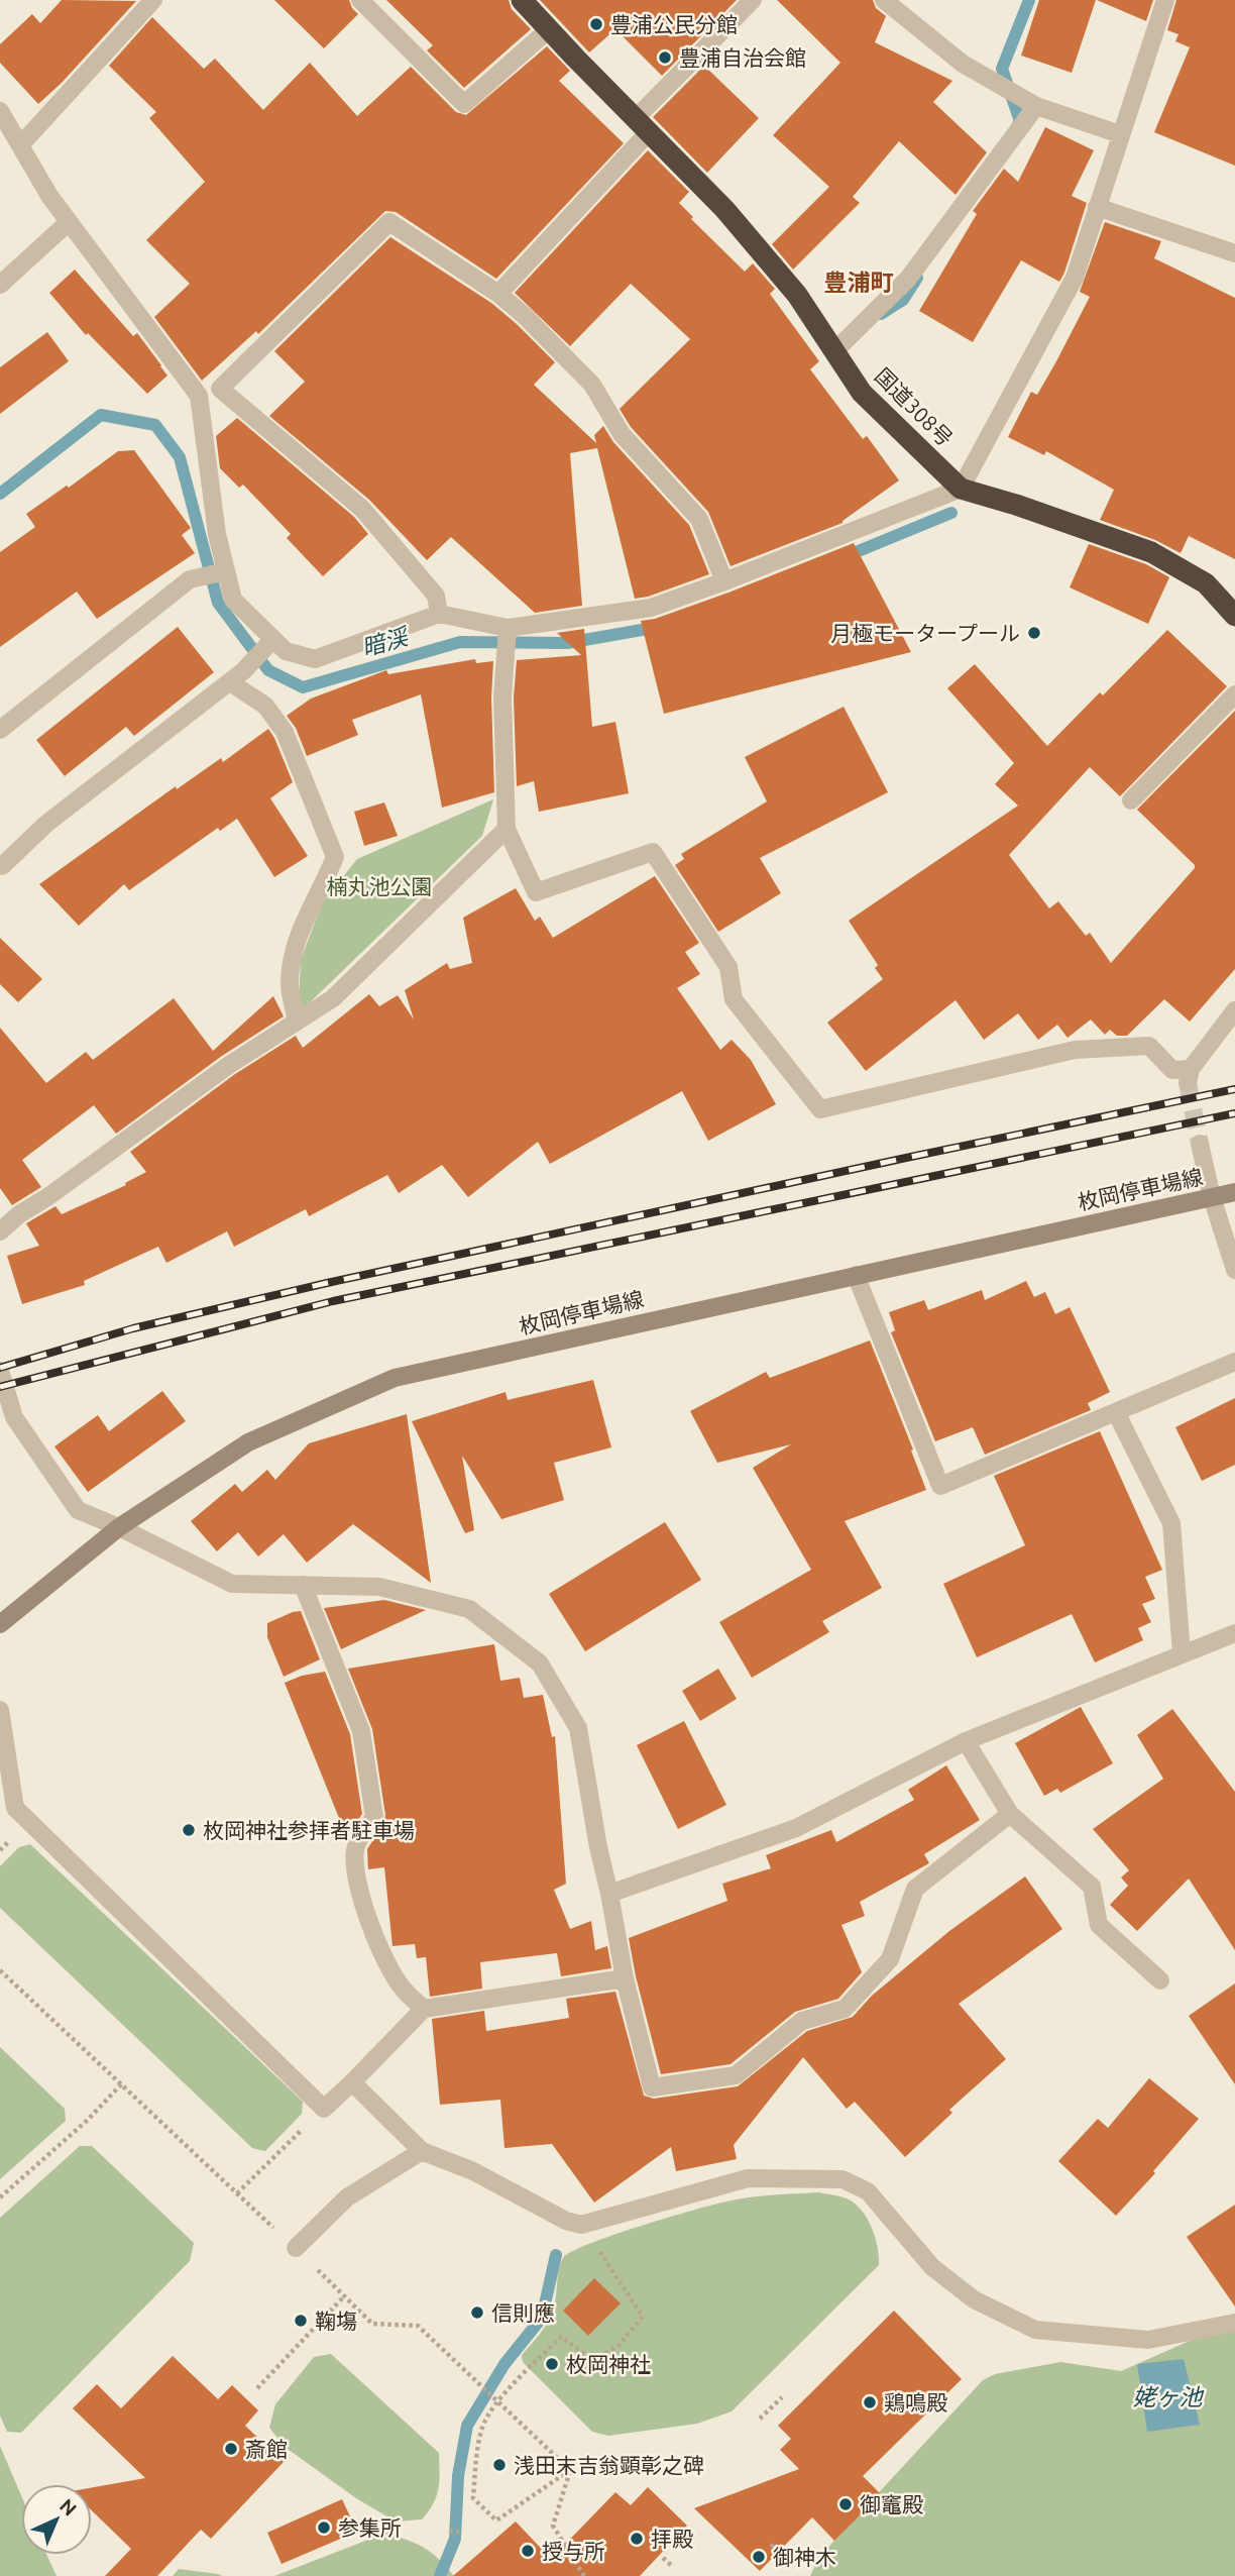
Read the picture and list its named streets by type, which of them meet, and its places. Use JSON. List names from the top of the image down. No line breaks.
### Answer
{"streets":{"highway":["国道308号"],"main road":["枚岡停車場線"]},"districts":["豊浦町"],"water":["暗渓","姥ヶ池"],"parks":["楠丸池公園"],"places":["豊浦公民分館","豊浦自治会館","月極モータープール","枚岡神社参拝者駐車場","信則應","鞠塲","枚岡神社","鶏鳴殿","斎館","浅田末吉翁顕彰之碑","御竈殿","参集所","拝殿","授与所","御神木"],"north":"top right"}
